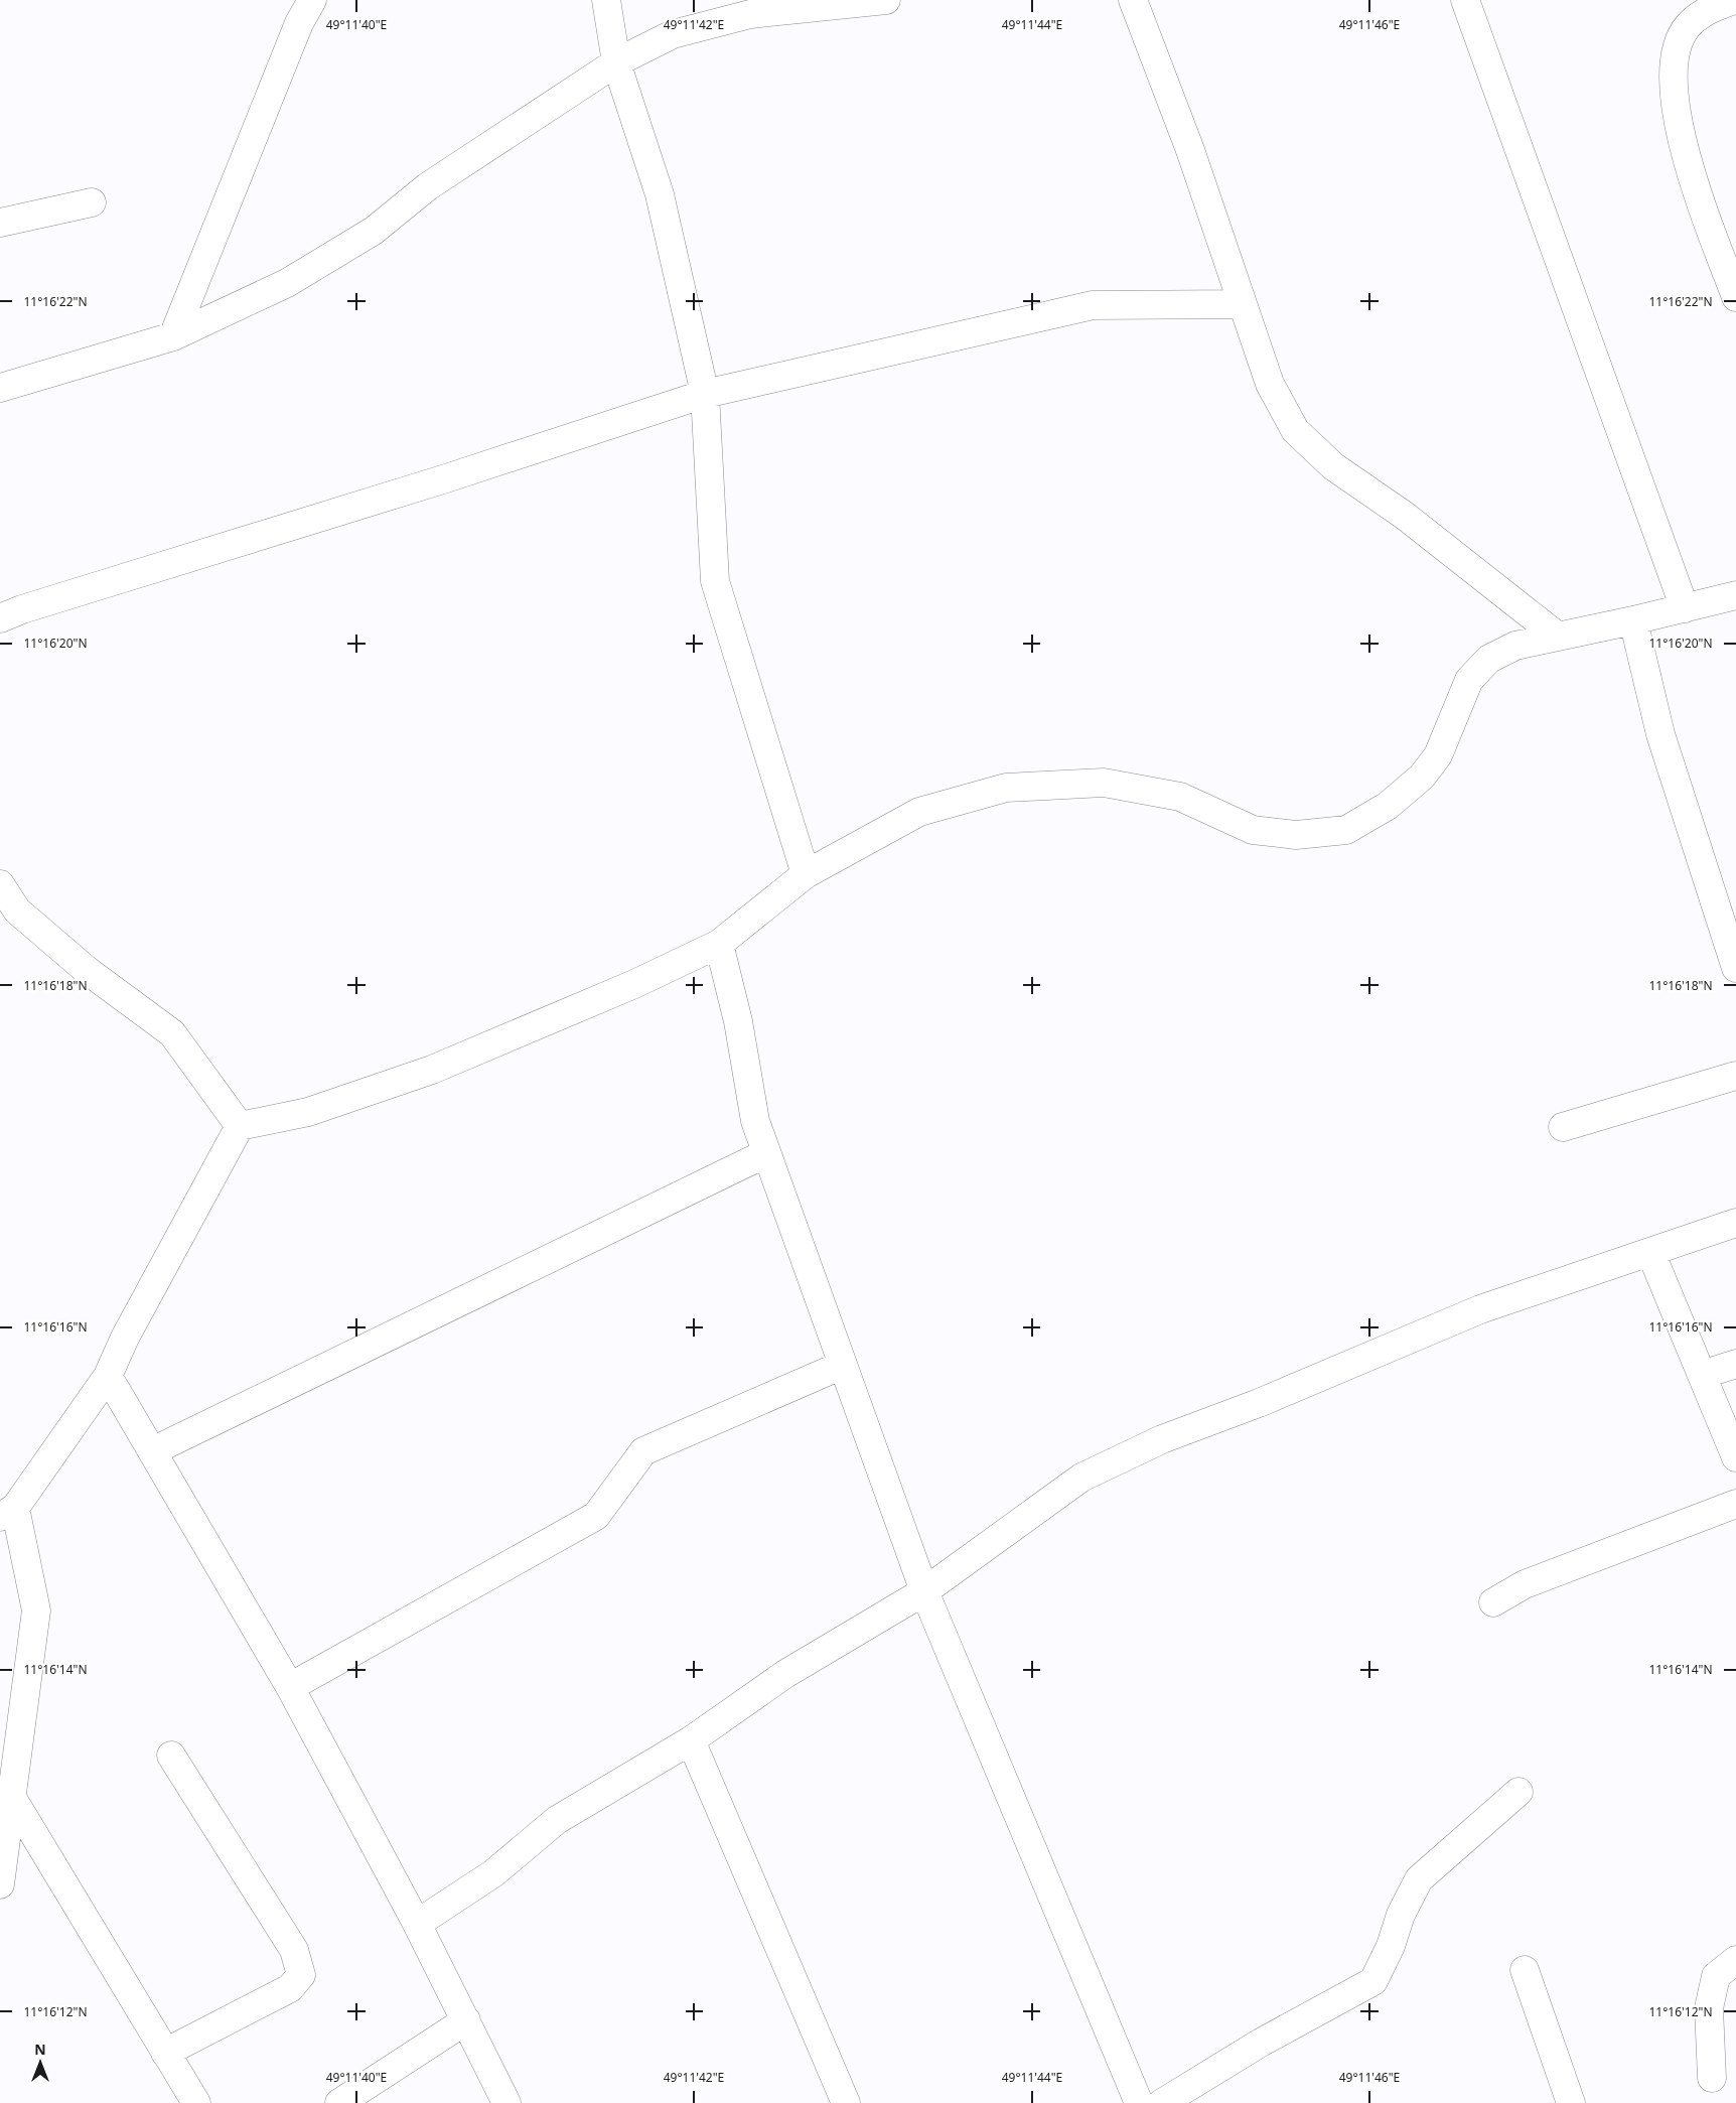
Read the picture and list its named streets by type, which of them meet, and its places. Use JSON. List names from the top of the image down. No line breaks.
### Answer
{"north":"top","coordinates":["49°11'40\"E","49°11'42\"E","49°11'44\"E","49°11'46\"E","11°16'22\"N","11°16'20\"N","11°16'18\"N","11°16'16\"N","11°16'14\"N","11°16'12\"N"]}
